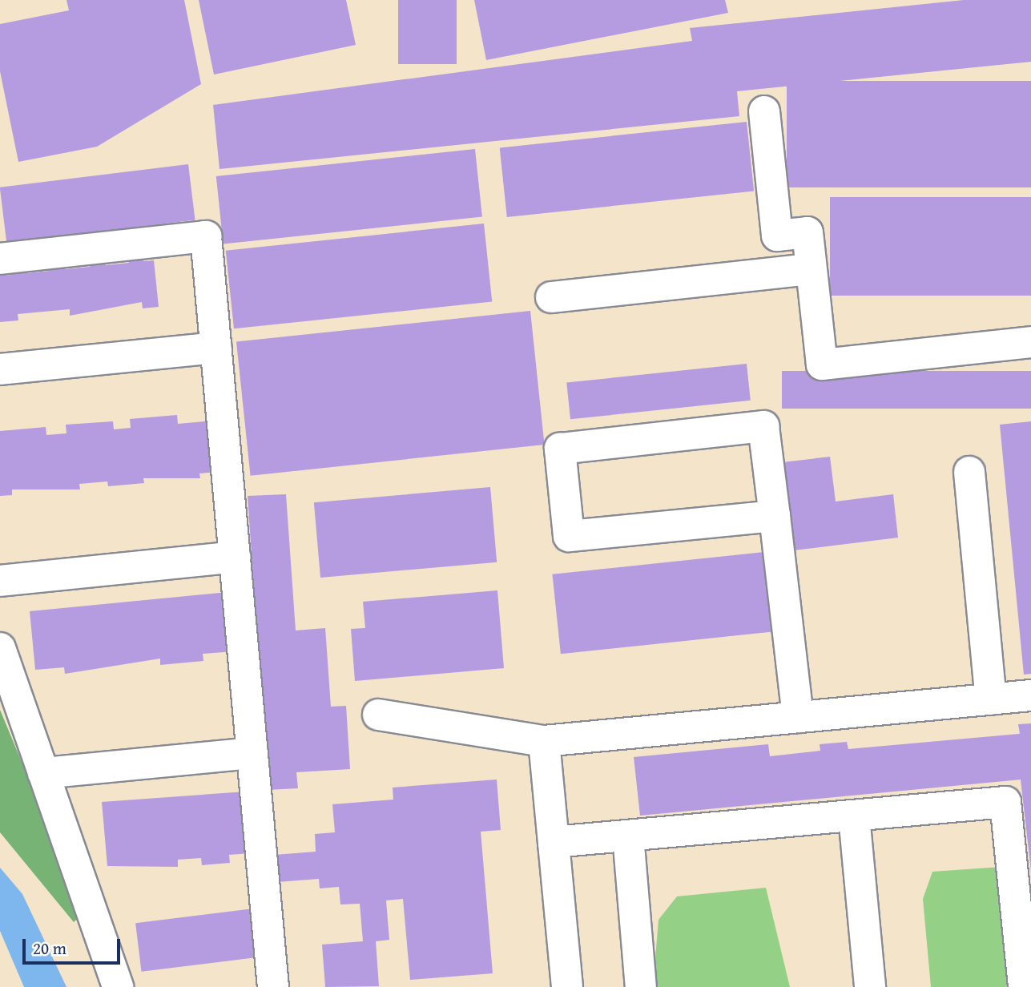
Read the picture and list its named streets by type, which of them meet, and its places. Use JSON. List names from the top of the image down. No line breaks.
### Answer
{"scale_bar":"20 m"}
